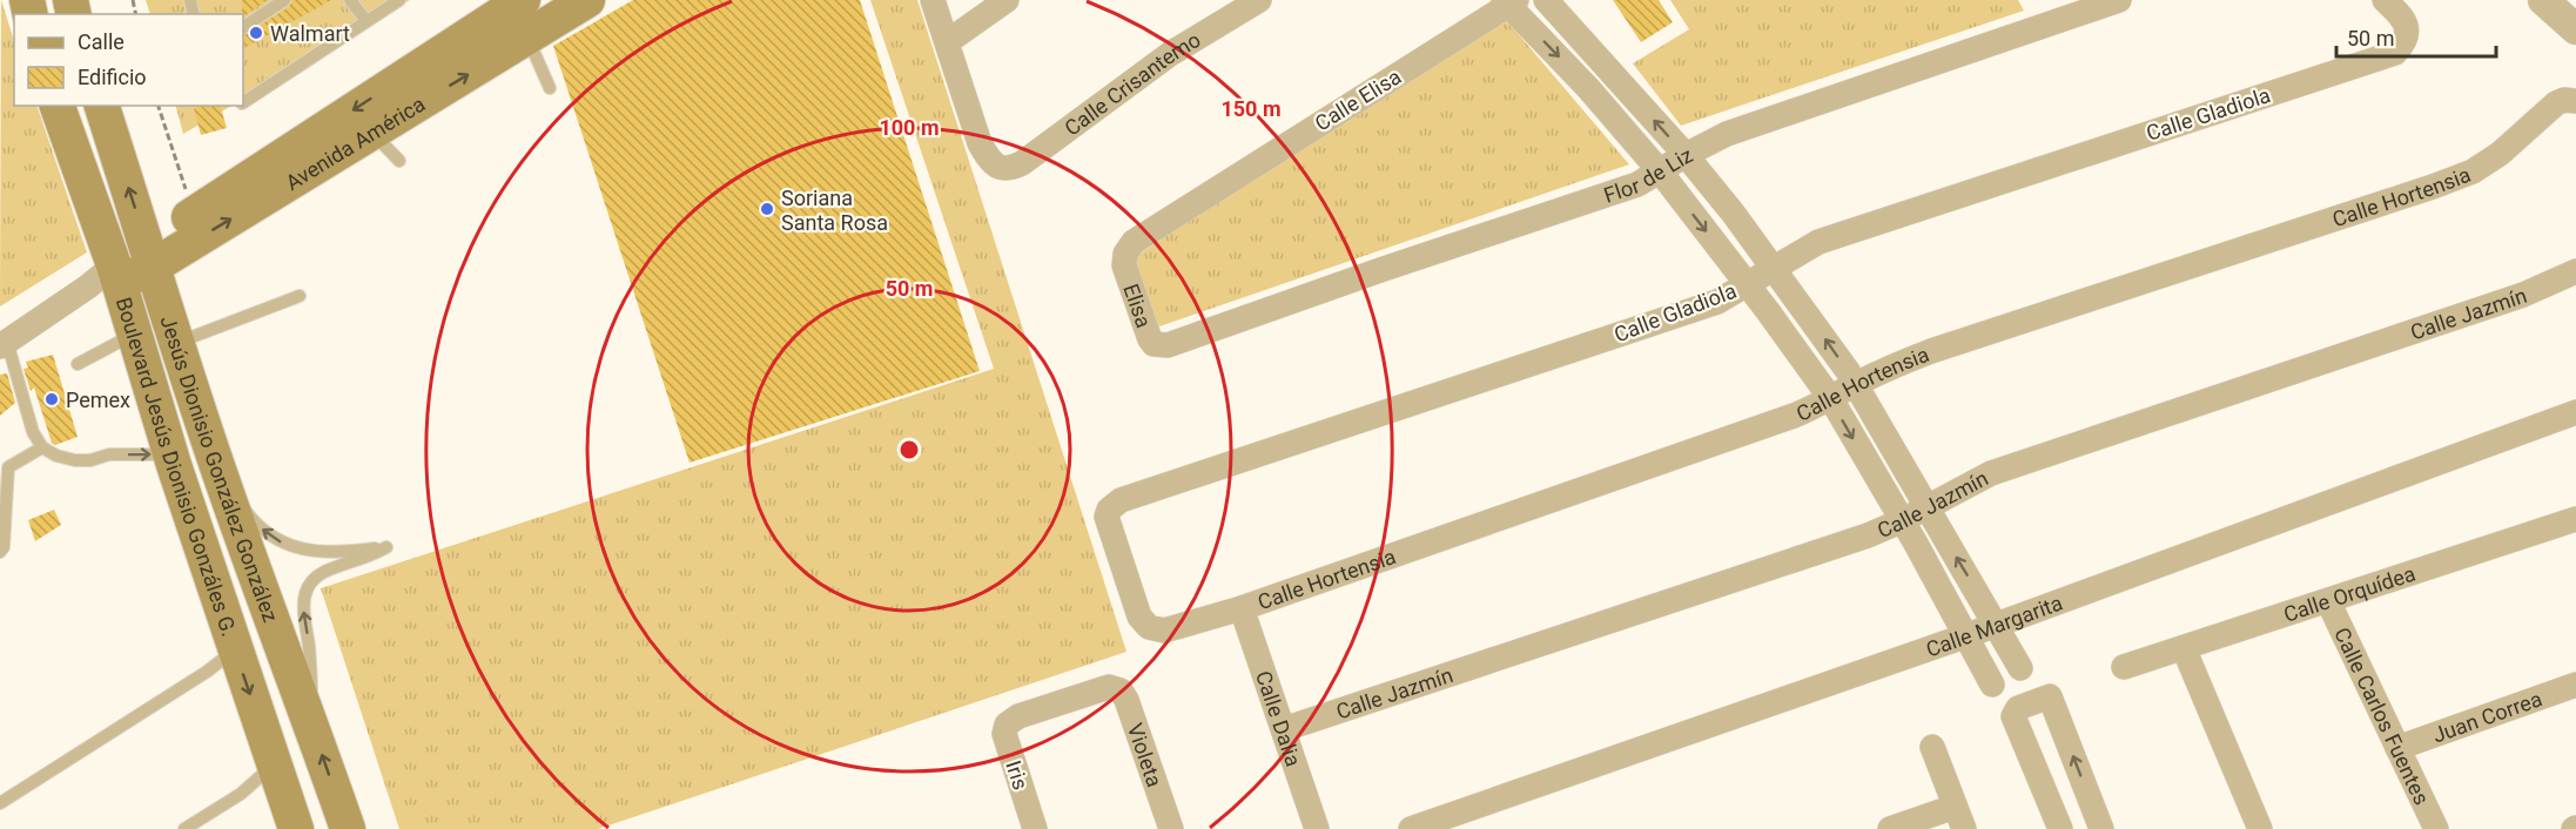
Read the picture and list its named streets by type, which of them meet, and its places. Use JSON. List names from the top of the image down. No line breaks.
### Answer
{"streets":{"main road":["Avenida América","Boulevard Jesús Dionisio Gonzáles G.","Jesús Dionisio González González"],"street":["Calle Crisantemo","Calle Elisa","Calle Gladiola","Flor de Liz","Calle Hortensia","Elisa","Calle Jazmín","Calle Orquídea","Calle Margarita","Calle Carlos Fuentes","Juan Correa","Calle Dalia","Violeta","Iris"]},"crossings":[["Calle Elisa","Elisa"],["Calle Gladiola","Calle Hortensia"],["Avenida América","Boulevard Jesús Dionisio Gonzáles G."],["Avenida América","Jesús Dionisio González González"],["Flor de Liz","Elisa"],["Calle Hortensia","Calle Dalia"],["Calle Jazmín","Calle Dalia"],["Calle Orquídea","Calle Carlos Fuentes"],["Calle Carlos Fuentes","Juan Correa"],["Violeta","Iris"]],"one_way":["Jesús Dionisio González González"],"places":["Walmart","Soriana Santa Rosa","Pemex"],"legend":["Calle","Edificio"],"scale_bar":"50 m","rings":["150 m","100 m","50 m"]}
